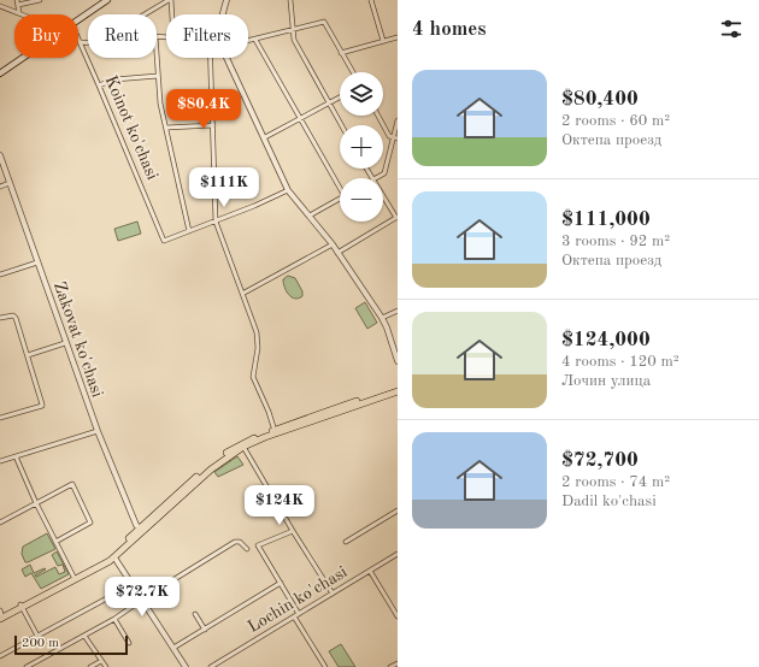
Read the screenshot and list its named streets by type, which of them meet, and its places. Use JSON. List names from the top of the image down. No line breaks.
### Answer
{"streets":{"street":["Koinot ko'chasi","Zakovat ko'chasi","Lochin ko'chasi"]},"scale_bar":"200 m","page":{"heading":"4 homes","chip":["Buy","Rent","Filters"],"list":[{"name":"$80,400","note":"2 rooms · 60 m² · Октепа проезд"},{"name":"$111,000","note":"3 rooms · 92 m² · Октепа проезд"},{"name":"$124,000","note":"4 rooms · 120 m² · Лочин улица"},{"name":"$72,700","note":"2 rooms · 74 m² · Dadil ko'chasi"}],"map_buttons":["+","−"],"price":["$80.4K","$111K","$124K","$72.7K"],"scale":"200 m"}}
